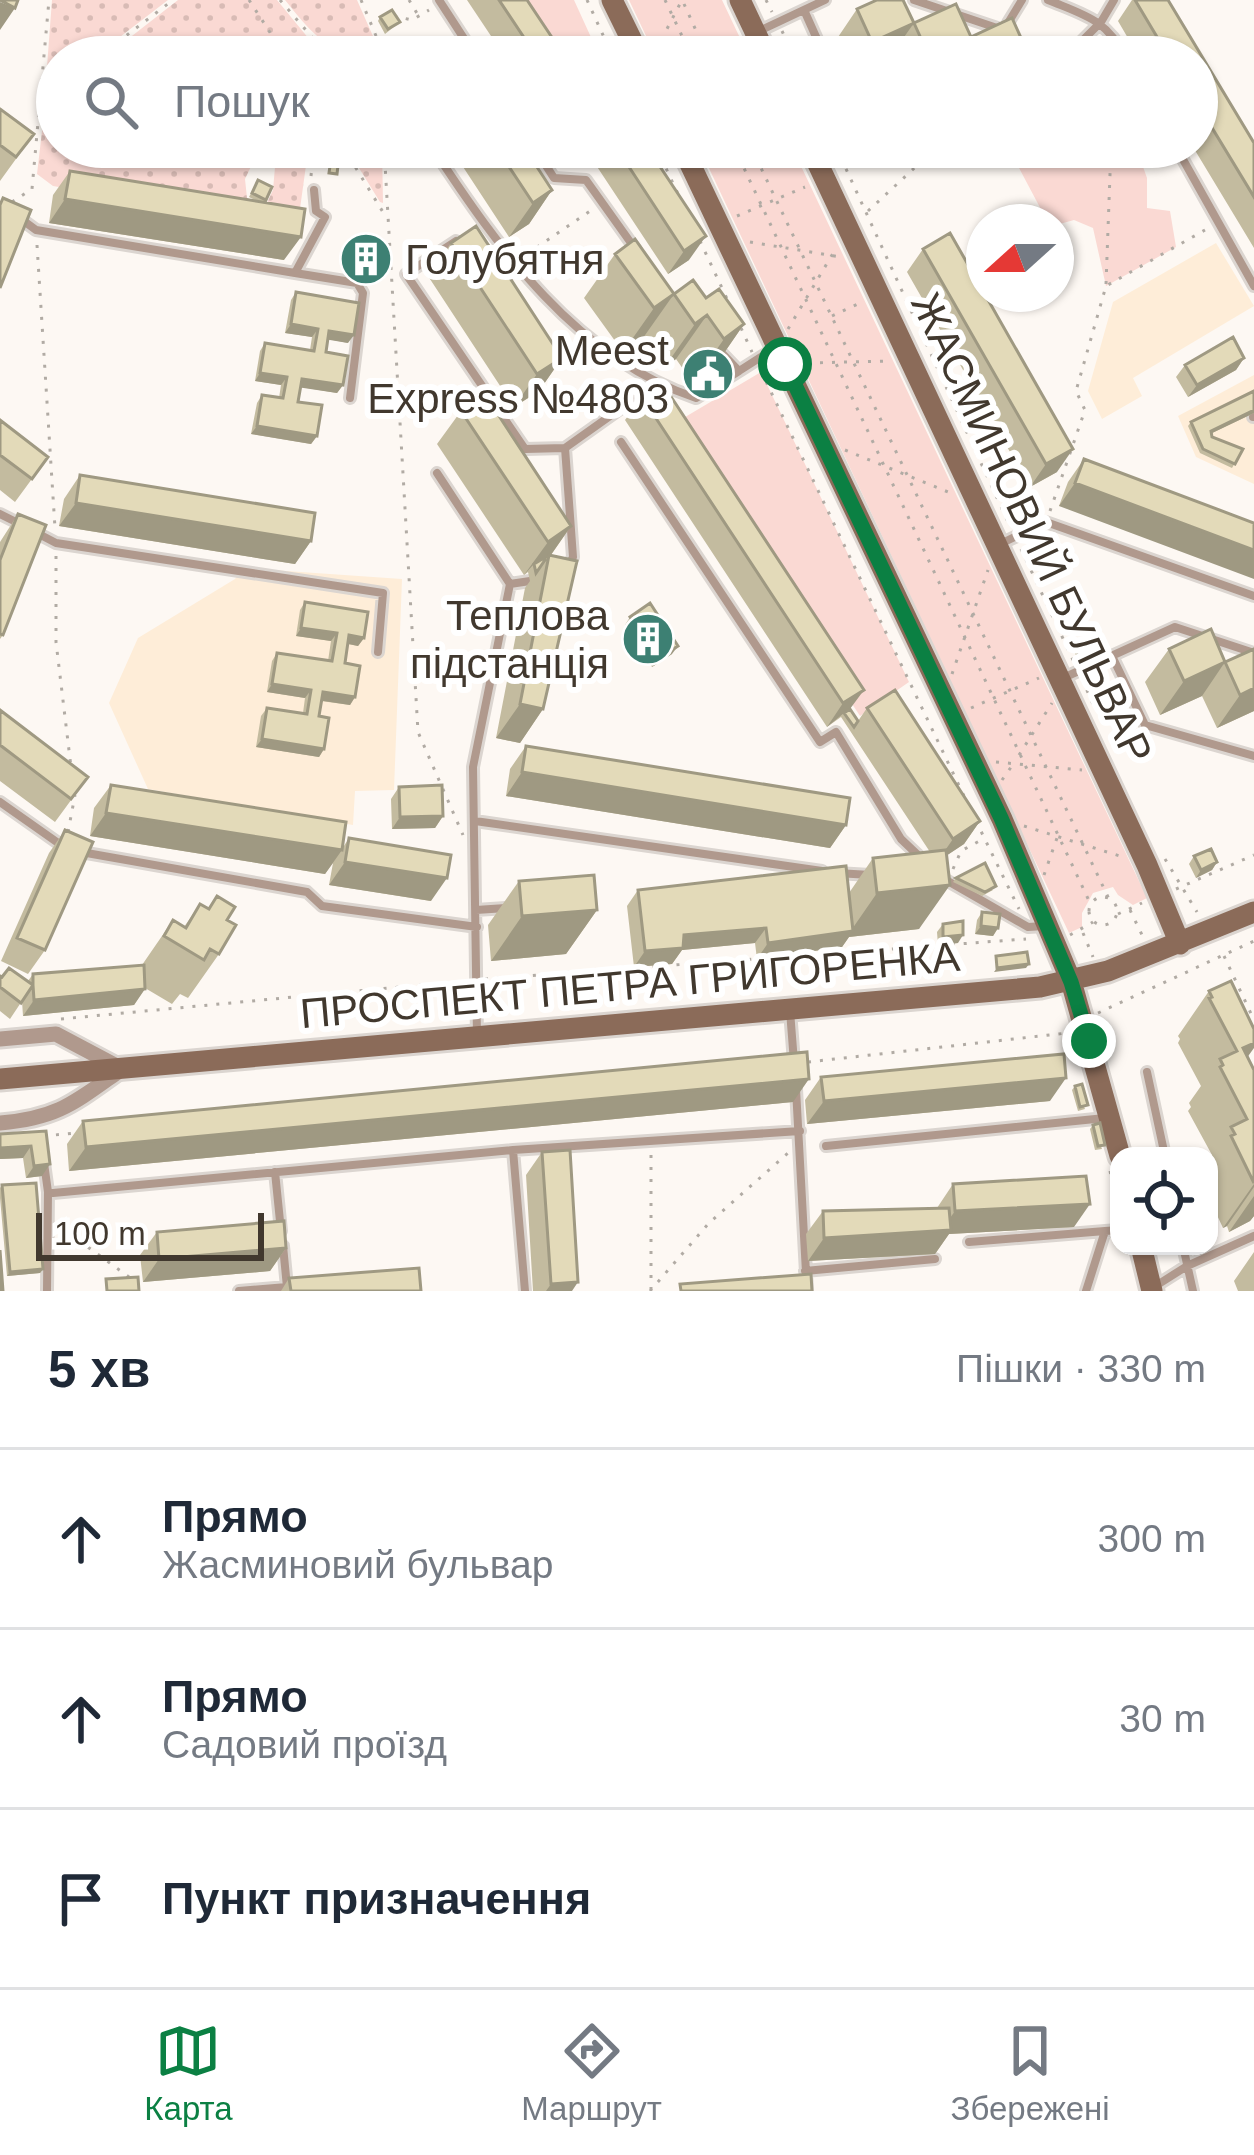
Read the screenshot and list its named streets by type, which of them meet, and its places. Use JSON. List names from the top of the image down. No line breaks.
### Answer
{"streets":{"street":["ЖАСМИНОВИЙ БУЛЬВАР","ПРОСПЕКТ ПЕТРА ГРИГОРЕНКА"]},"crossings":[["ЖАСМИНОВИЙ БУЛЬВАР","ПРОСПЕКТ ПЕТРА ГРИГОРЕНКА"]],"places":{"building":["Голубятня","Теплова підстанція"],"public building":["Meest Express №4803"]},"scale_bar":"100 m","north":"left","page":{"search":"Пошук","scale":"100 m","heading":["5 хв","Пішки · 330 m"],"list":[["Прямо","Жасминовий бульвар","300 m"],["Прямо","Садовий проїзд","30 m"],"Пункт призначення"],"nav":["Карта","Маршрут","Збережені"]}}
